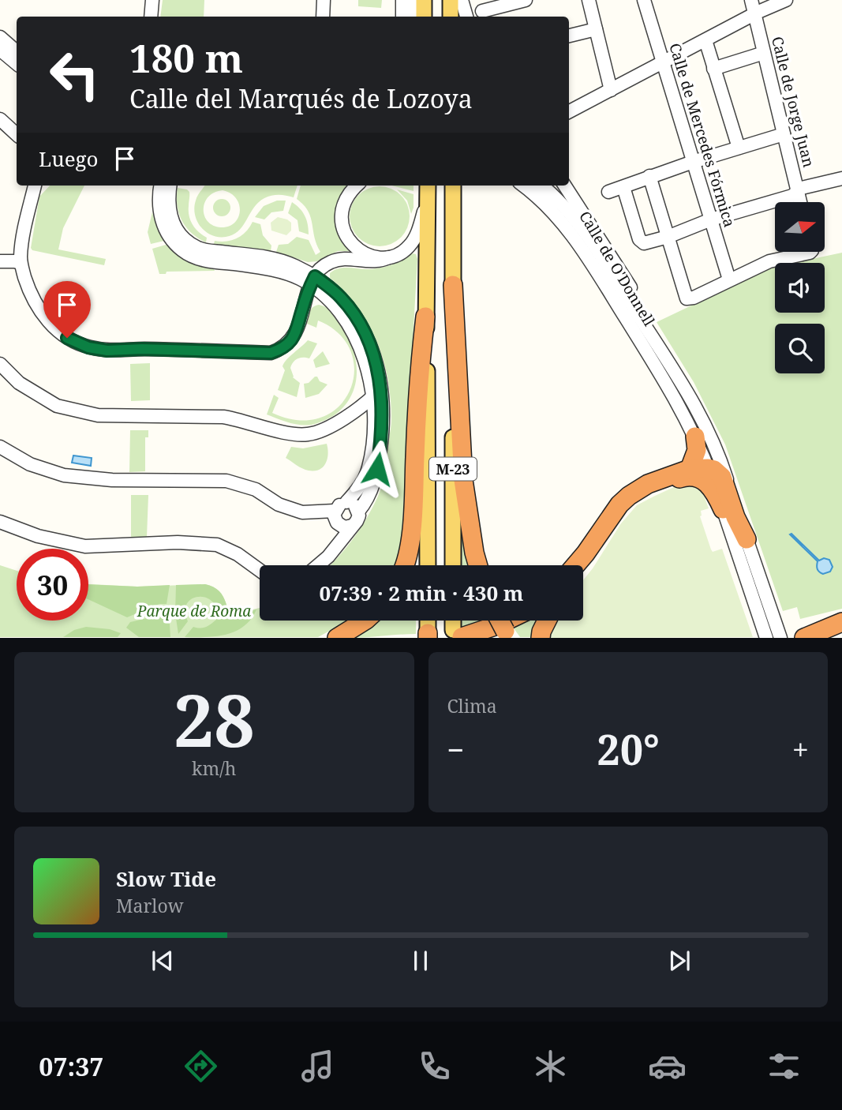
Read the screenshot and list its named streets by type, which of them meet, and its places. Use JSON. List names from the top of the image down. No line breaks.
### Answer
{"streets":{"main road":["M-23"],"street":["Calle de Jorge Juan","Calle de Mercedes Fórmica","Calle de O'Donnell"]},"parks":["Parque de Roma"],"north":"right","page":{"turn":["180 m","Calle del Marqués de Lozoya"],"then":"Luego","limit":"30","trip":"07:39 · 2 min · 430 m","tile":[["28","km/h"],"Clima"],"heat":["−","20°","+"],"song":["Slow Tide","Marlow"],"tabs":"07:37"}}
